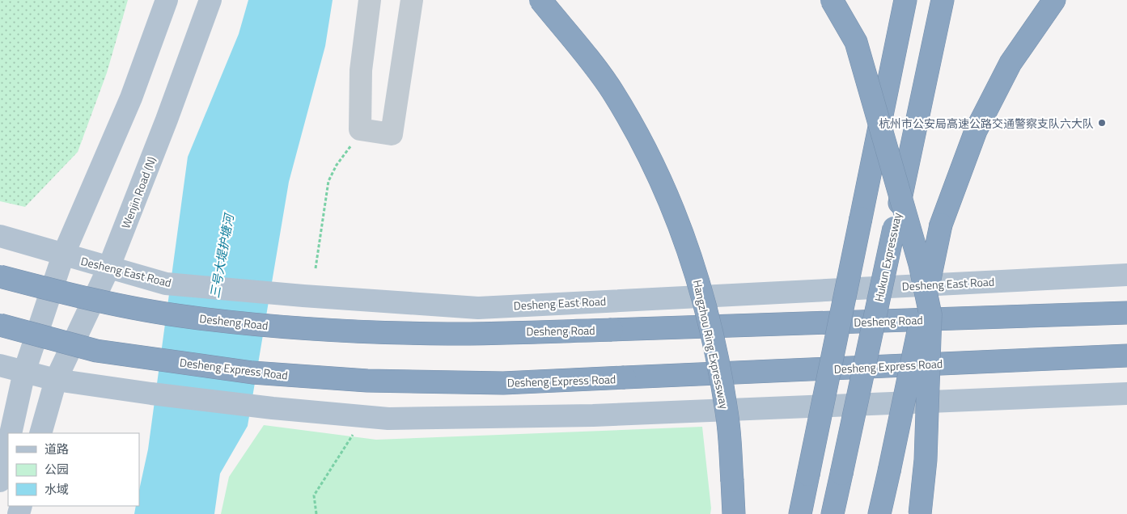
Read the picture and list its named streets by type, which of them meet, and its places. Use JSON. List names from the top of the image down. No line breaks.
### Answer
{"streets":{"highway":["Hukun Expressway","Desheng Road","Hangzhou Ring Expressway","Desheng Express Road"],"main road":["Wenjin Road (N)","Desheng East Road"]},"crossings":[["Wenjin Road (N)","Desheng East Road"]],"water":["三号大堤护塘河"],"places":["杭州市公安局高速公路交通警察支队六大队"],"legend":["道路","公园","水域"]}
